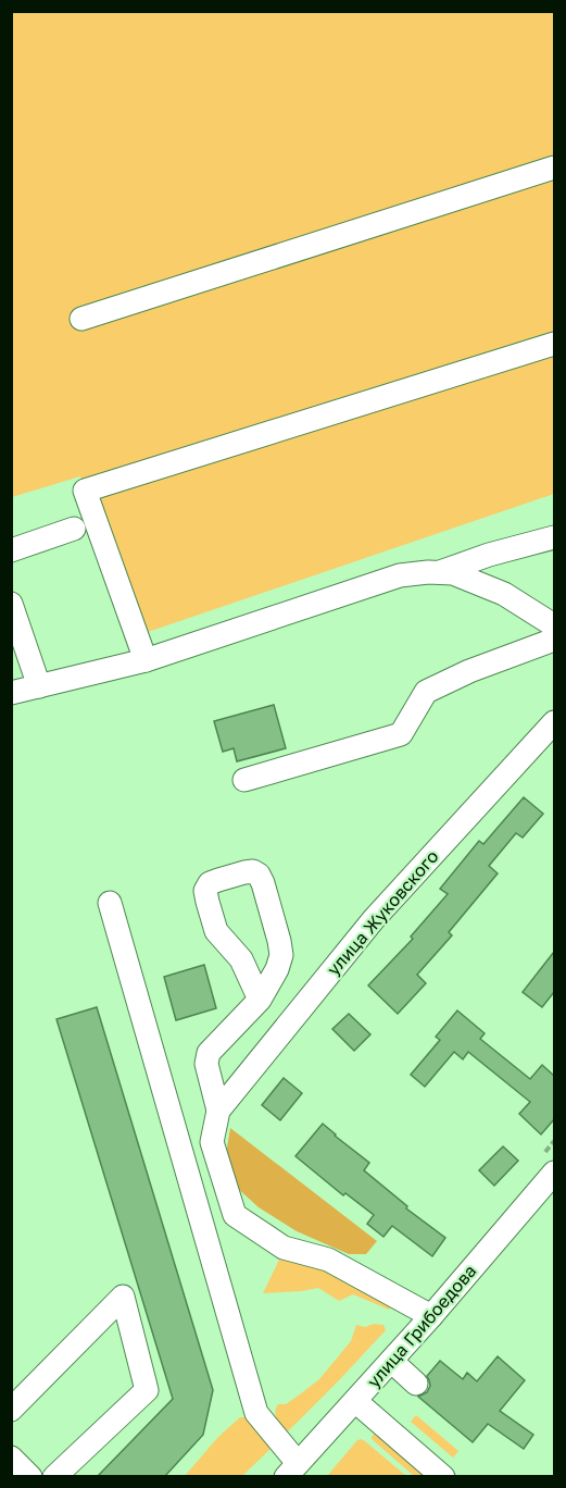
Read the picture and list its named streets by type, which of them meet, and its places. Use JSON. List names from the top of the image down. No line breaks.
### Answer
{"streets":{"street":["улица Жуковского","улица Грибоедова"]}}
